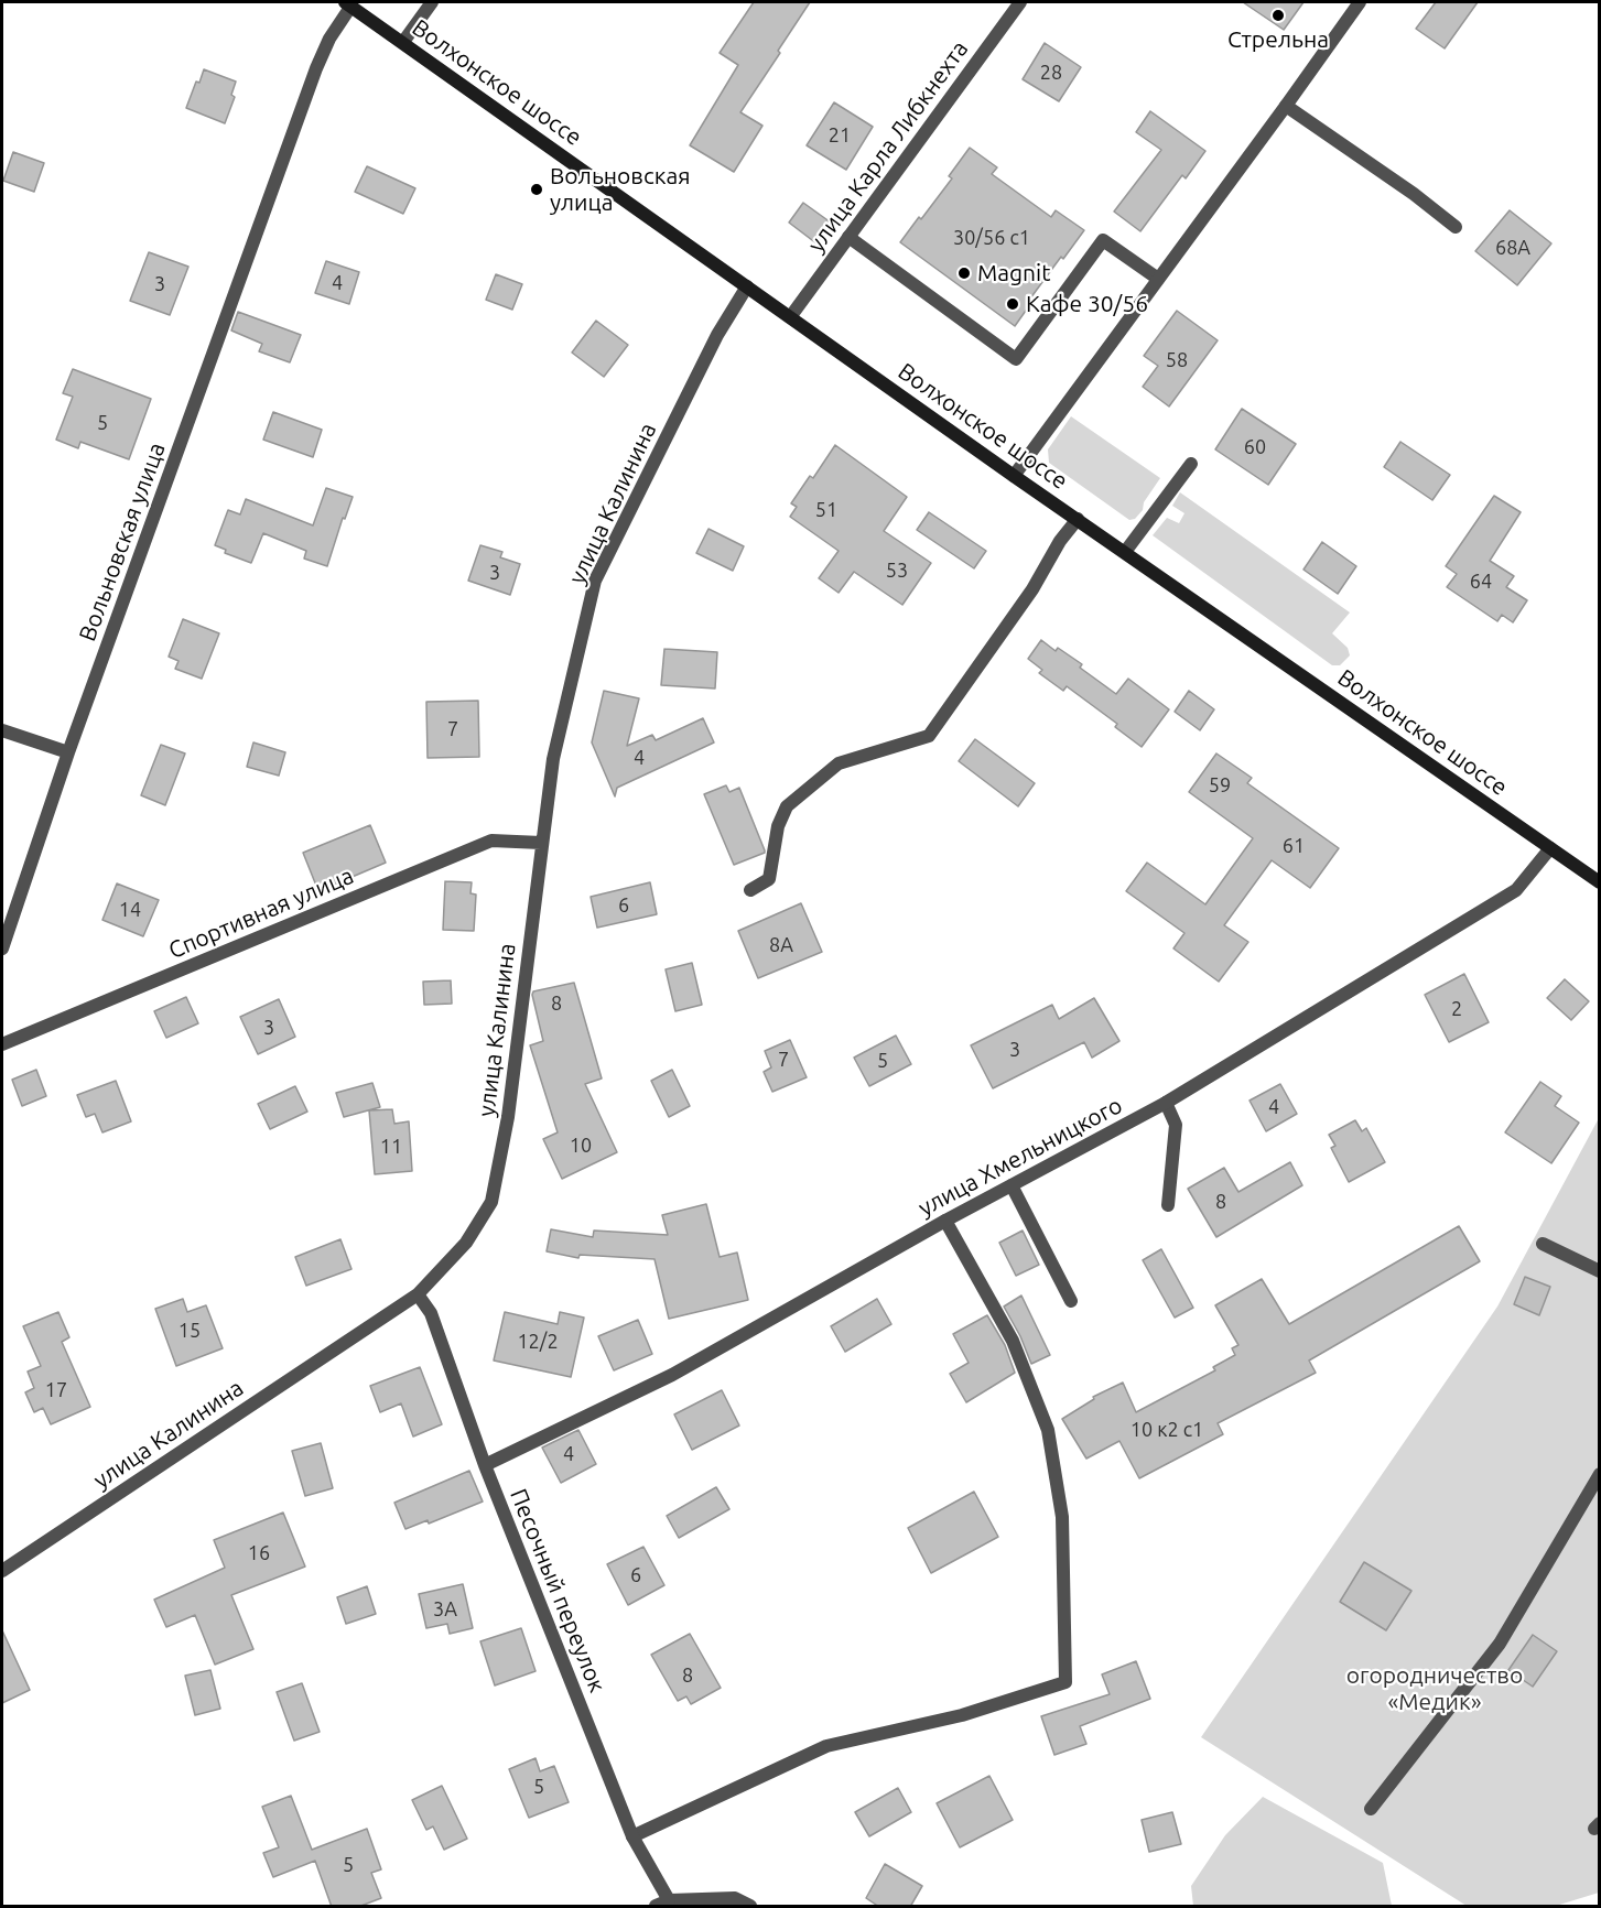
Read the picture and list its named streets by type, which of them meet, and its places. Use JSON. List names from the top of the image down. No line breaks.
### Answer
{"streets":{"main road":["Волхонское шоссе"],"street":["улица Карла Либкнехта","улица Калинина","Вольновская улица","Спортивная улица","улица Хмельницкого","Песочный переулок"]},"crossings":[["Волхонское шоссе","улица Карла Либкнехта"],["Волхонское шоссе","улица Калинина"],["Волхонское шоссе","Вольновская улица"],["Волхонское шоссе","улица Хмельницкого"],["улица Калинина","Спортивная улица"],["улица Калинина","Песочный переулок"],["улица Хмельницкого","Песочный переулок"]],"parks":["огородничество «Медик»"],"places":["Стрельна","Вольновская улица","Magnit","Кафе 30/56"],"house_numbers":["28","21","30/56 с1","68А","4","3","58","5","60","51","53","3","64","7","4","59","61","6","14","8А","8","2","3","3","7","5","4","10","11","8","15","12/2","17","10 к2 с1","4","16","6","3А","8","5","5"]}
